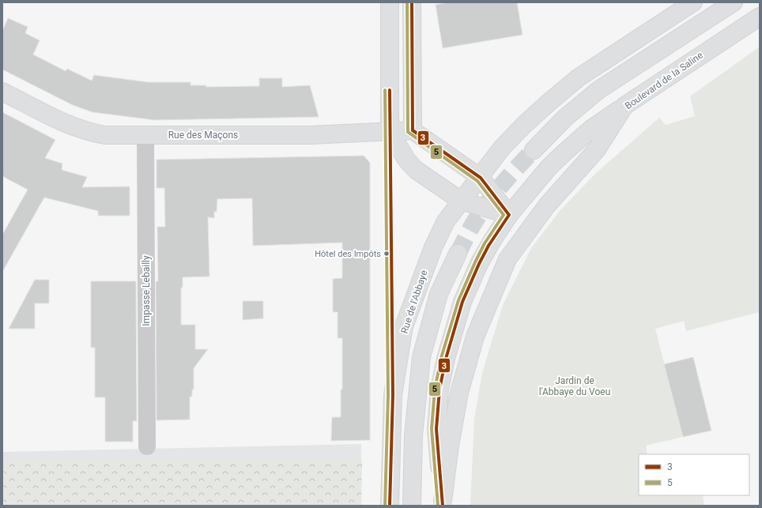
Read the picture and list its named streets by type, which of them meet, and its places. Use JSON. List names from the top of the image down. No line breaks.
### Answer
{"streets":{"main road":["Boulevard de la Saline","Rue des Maçons","Rue de l'Abbaye"],"street":["Impasse Lebailly"]},"crossings":[["Rue des Maçons","Impasse Lebailly"]],"parks":["Jardin de l'Abbaye du Voeu"],"places":["Hôtel des Impôts"],"lines":["transit line 3","transit line 5"],"legend":["3","5"]}
